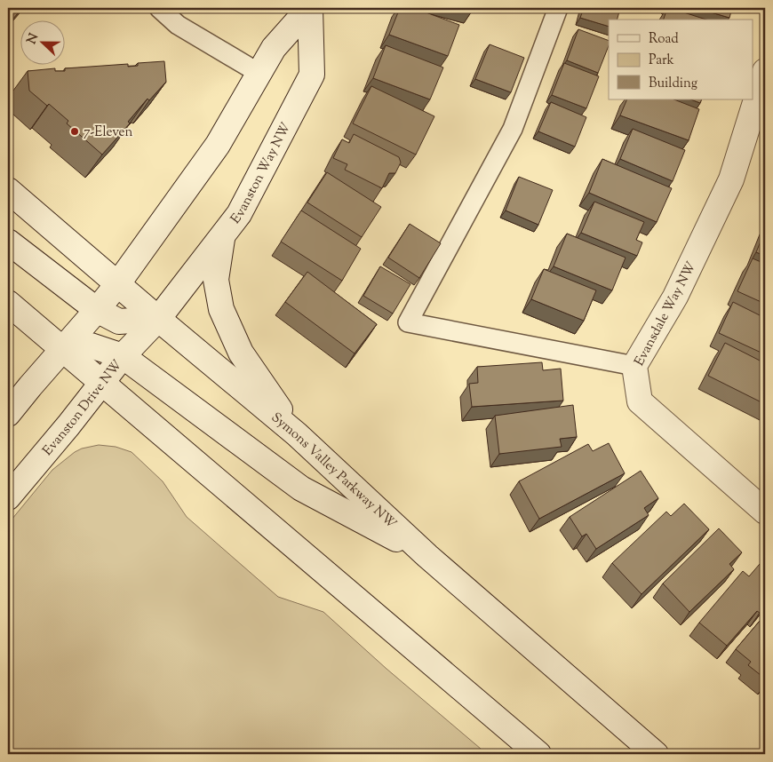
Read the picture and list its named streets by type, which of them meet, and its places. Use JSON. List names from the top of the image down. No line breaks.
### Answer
{"streets":{"main road":["Evanston Way NW","Evansdale Way NW","Evanston Drive NW","Symons Valley Parkway NW"]},"crossings":[["Evanston Way NW","Evanston Drive NW"],["Evanston Way NW","Symons Valley Parkway NW"],["Evanston Drive NW","Symons Valley Parkway NW"]],"places":["7-Eleven"],"legend":["Road","Park","Building"],"north":"left"}
